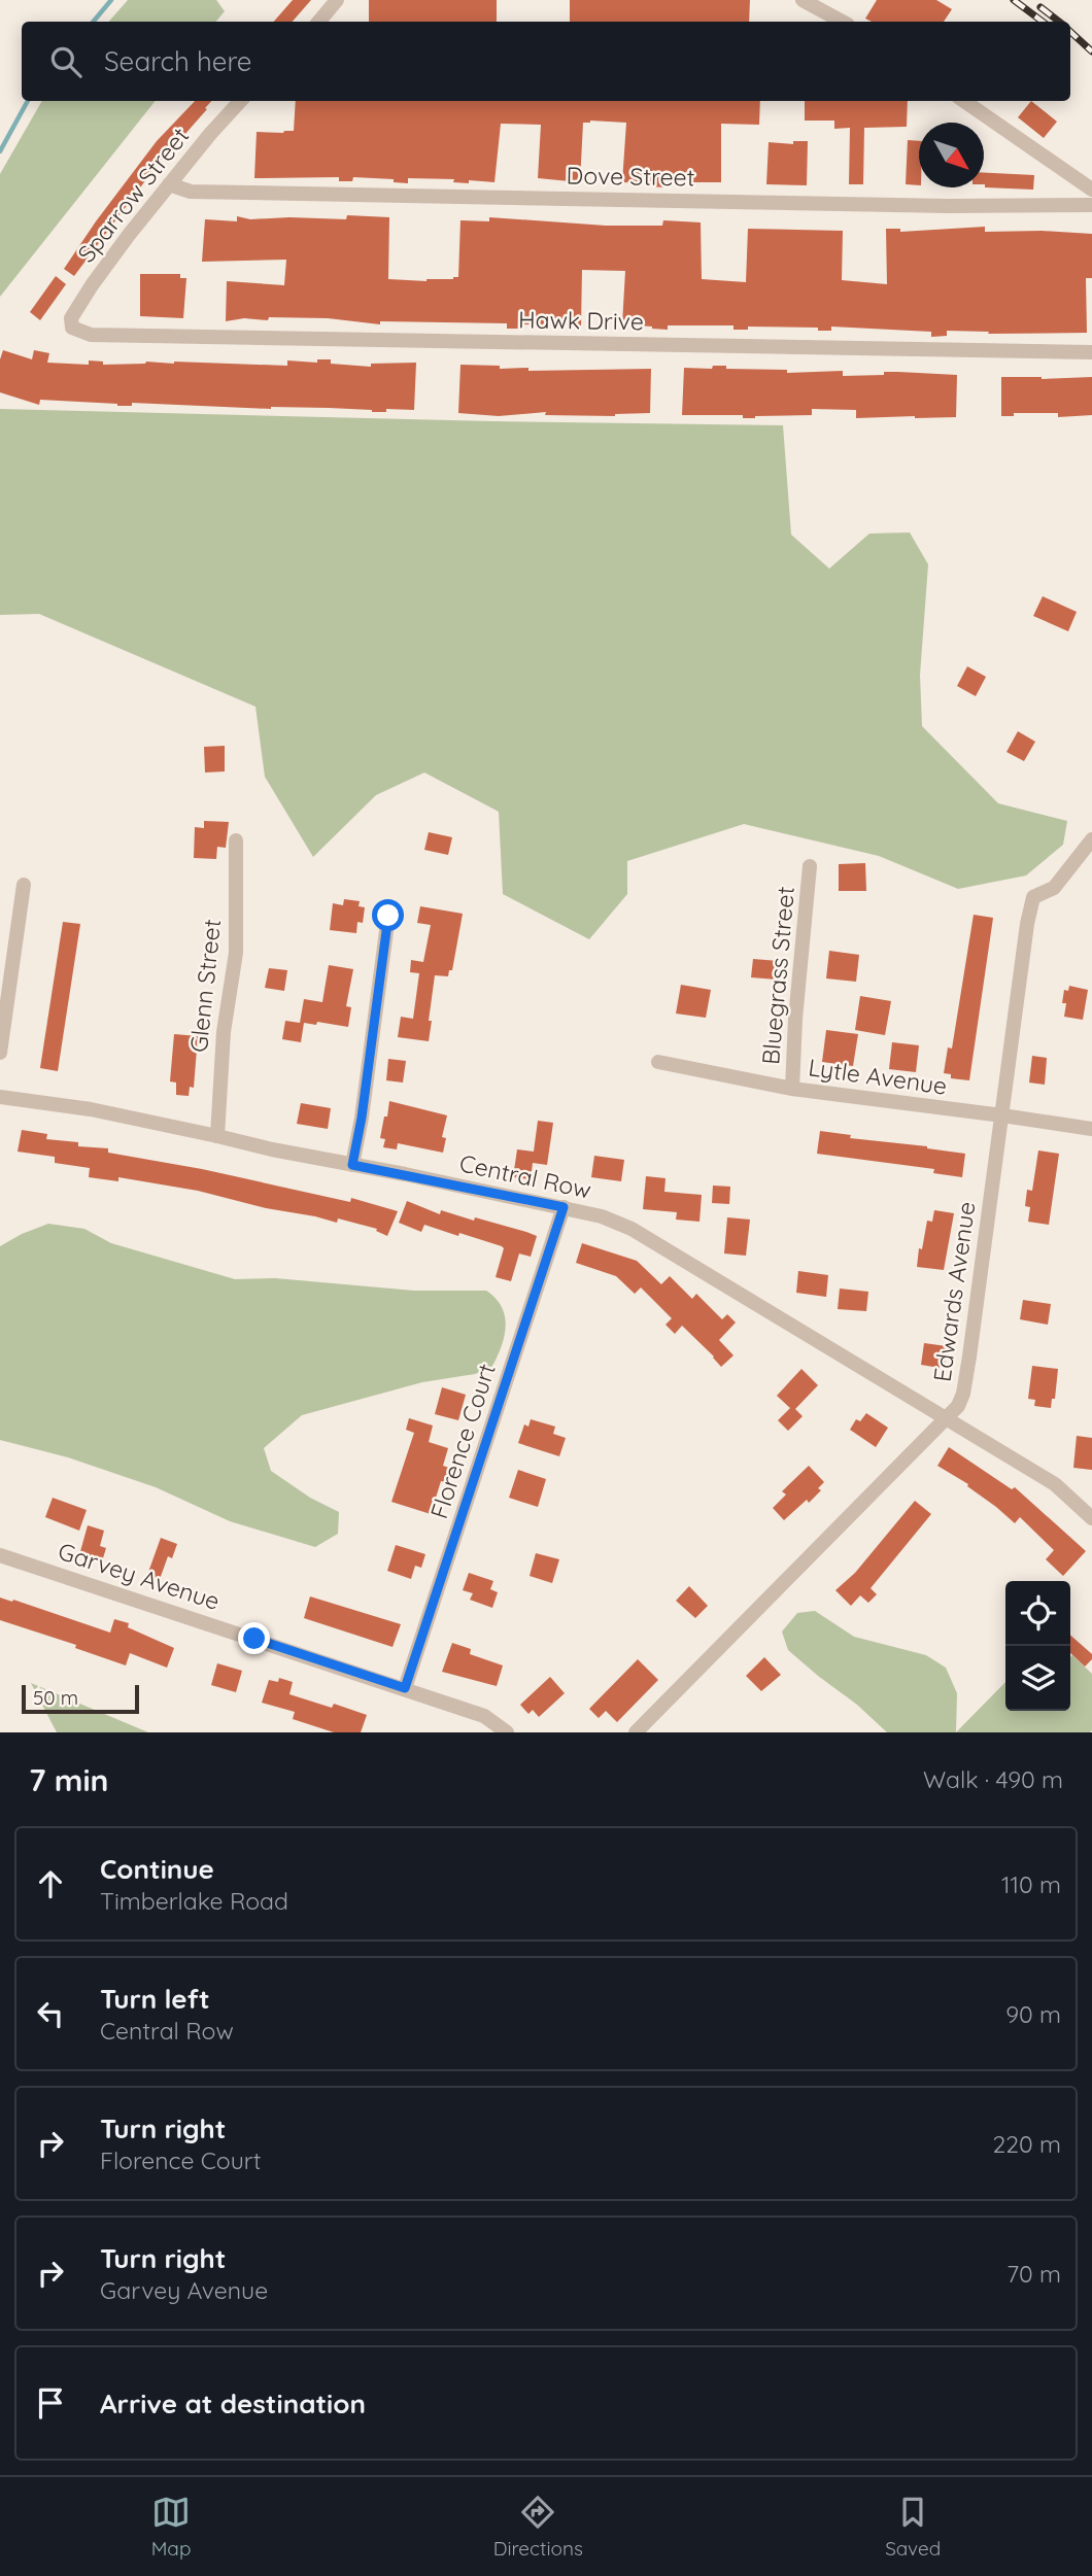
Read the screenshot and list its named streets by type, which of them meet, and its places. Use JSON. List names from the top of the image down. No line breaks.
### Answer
{"streets":{"street":["Dove Street","Sparrow Street","Hawk Drive","Bluegrass Street","Glenn Street","Lytle Avenue","Central Row","Edwards Avenue","Florence Court","Garvey Avenue"]},"crossings":[["Dove Street","Sparrow Street"],["Sparrow Street","Hawk Drive"],["Bluegrass Street","Lytle Avenue"],["Glenn Street","Central Row"],["Lytle Avenue","Edwards Avenue"],["Central Row","Edwards Avenue"],["Central Row","Florence Court"],["Florence Court","Garvey Avenue"]],"scale_bar":"50 m","north":"bottom right","page":{"search":"Search here","scale":"50 m","heading":["7 min","Walk · 490 m"],"list":[["Continue","Timberlake Road","110 m"],["Turn left","Central Row","90 m"],["Turn right","Florence Court","220 m"],["Turn right","Garvey Avenue","70 m"],"Arrive at destination"],"nav":["Map","Directions","Saved"]}}
